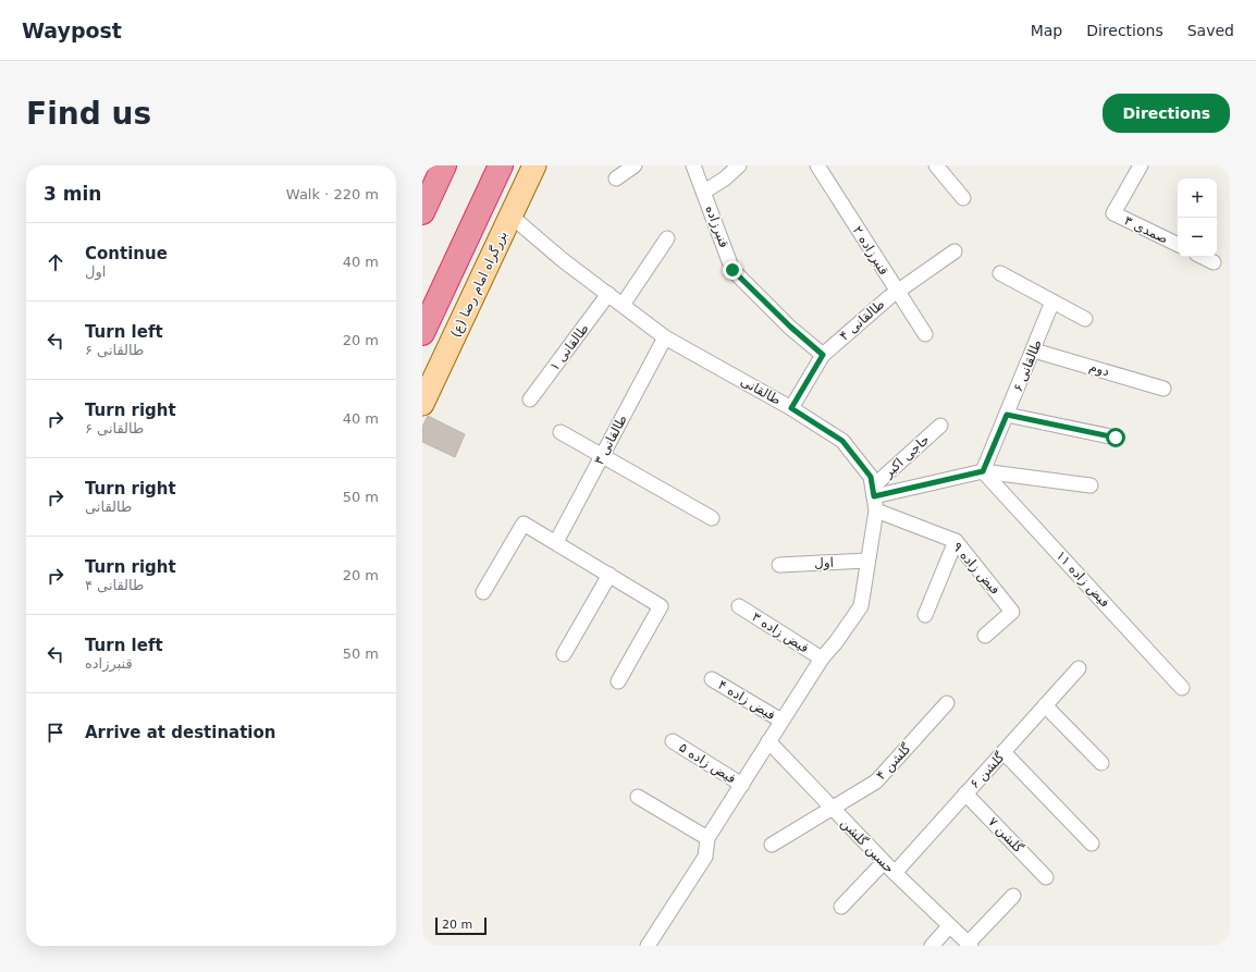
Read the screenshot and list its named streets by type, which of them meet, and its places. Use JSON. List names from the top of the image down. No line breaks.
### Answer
{"streets":{"main road":["بزرگراه امام رضا (ع)"],"street":["قنبرزاده","صمدی ۳","قنبرزاده ۲","طالقانی ۴","طالقانی ۱","طالقانی ۶","دوم","طالقانی","طالقانی ۳","حاجی اکبر","اول","فیض زاده ۹","فیض زاده ۱۱","فیض زاده ۳","فیض زاده ۴","گلشن ۴","فیض زاده ۵","گلشن ۶","گلشن ۷","حسین گلشن"]},"crossings":[["قنبرزاده","طالقانی ۴"],["قنبرزاده ۲","طالقانی ۴"],["بزرگراه امام رضا (ع)","طالقانی"],["طالقانی ۴","طالقانی"],["طالقانی ۱","طالقانی"],["طالقانی ۶","دوم"],["طالقانی ۶","فیض زاده ۱۱"],["طالقانی","طالقانی ۳"],["طالقانی","حاجی اکبر"],["طالقانی","اول"],["طالقانی","فیض زاده ۹"],["طالقانی","فیض زاده ۳"],["طالقانی","فیض زاده ۴"],["طالقانی","فیض زاده ۵"],["طالقانی","حسین گلشن"],["گلشن ۴","حسین گلشن"],["گلشن ۶","گلشن ۷"],["گلشن ۶","حسین گلشن"]],"scale_bar":"20 m","page":{"header":"Waypost","nav":["Map","Directions","Saved"],"buttons":"Directions","title":"Find us","heading":["3 min","Walk · 220 m"],"map_buttons":["+","−"],"list":[["Continue","اول","40 m"],["Turn left","طالقانی ۶","20 m"],["Turn right","طالقانی ۶","40 m"],["Turn right","طالقانی","50 m"],["Turn right","طالقانی ۴","20 m"],["Turn left","قنبرزاده","50 m"],"Arrive at destination"],"scale":"20 m"}}
